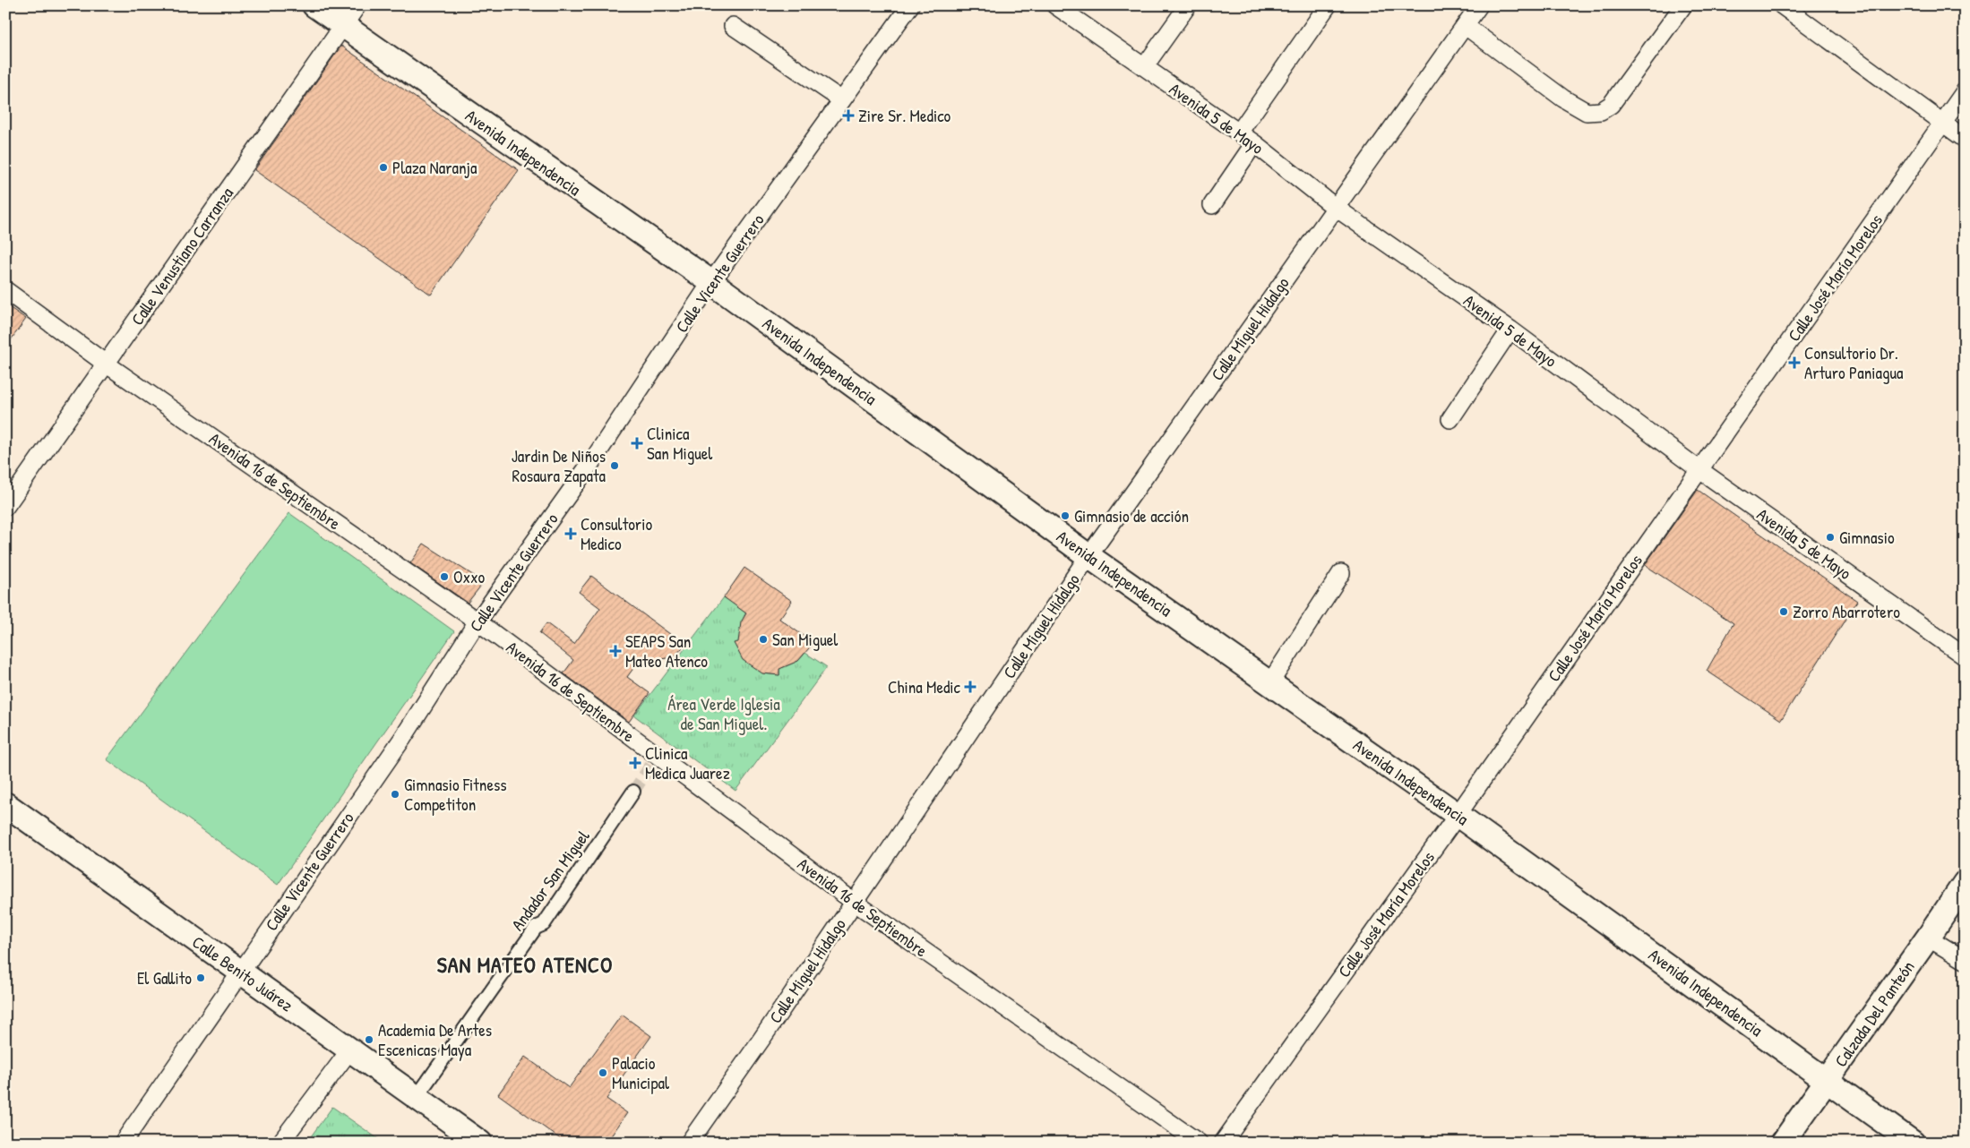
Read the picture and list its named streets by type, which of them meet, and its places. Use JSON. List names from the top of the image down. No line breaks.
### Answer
{"streets":{"main road":["Avenida Independencia","Calle Benito Juárez","Calzada Del Panteón"],"street":["Avenida 5 de Mayo","Calle Venustiano Carranza","Calle Vicente Guerrero","Calle José María Morelos","Calle Miguel Hidalgo","Avenida 16 de Septiembre","Andador San Miguel"]},"crossings":[["Avenida 5 de Mayo","Calle José María Morelos"],["Avenida 5 de Mayo","Calle Miguel Hidalgo"],["Avenida Independencia","Calle Venustiano Carranza"],["Avenida Independencia","Calle Vicente Guerrero"],["Avenida Independencia","Calle José María Morelos"],["Avenida Independencia","Calle Miguel Hidalgo"],["Avenida Independencia","Calzada Del Panteón"],["Calle Venustiano Carranza","Avenida 16 de Septiembre"],["Calle Vicente Guerrero","Avenida 16 de Septiembre"],["Calle Vicente Guerrero","Calle Benito Juárez"],["Calle Miguel Hidalgo","Avenida 16 de Septiembre"],["Andador San Miguel","Calle Benito Juárez"]],"districts":["SAN MATEO ATENCO"],"parks":["Área Verde Iglesia de San Miguel."],"places":{"health":["Zire Sr. Medico","Consultorio Dr. Arturo Paniagua","Clinica San Miguel","Consultorio Medico","SEAPS San Mateo Atenco","China Medic","Clinica Medica Juarez"],"other":["Plaza Naranja","Jardin De Niños Rosaura Zapata","Gimnasio de acción","Gimnasio","Oxxo","Zorro Abarrotero","San Miguel","Gimnasio Fitness Competiton","El Gallito","Academia De Artes Escenicas Maya","Palacio Municipal"]}}
